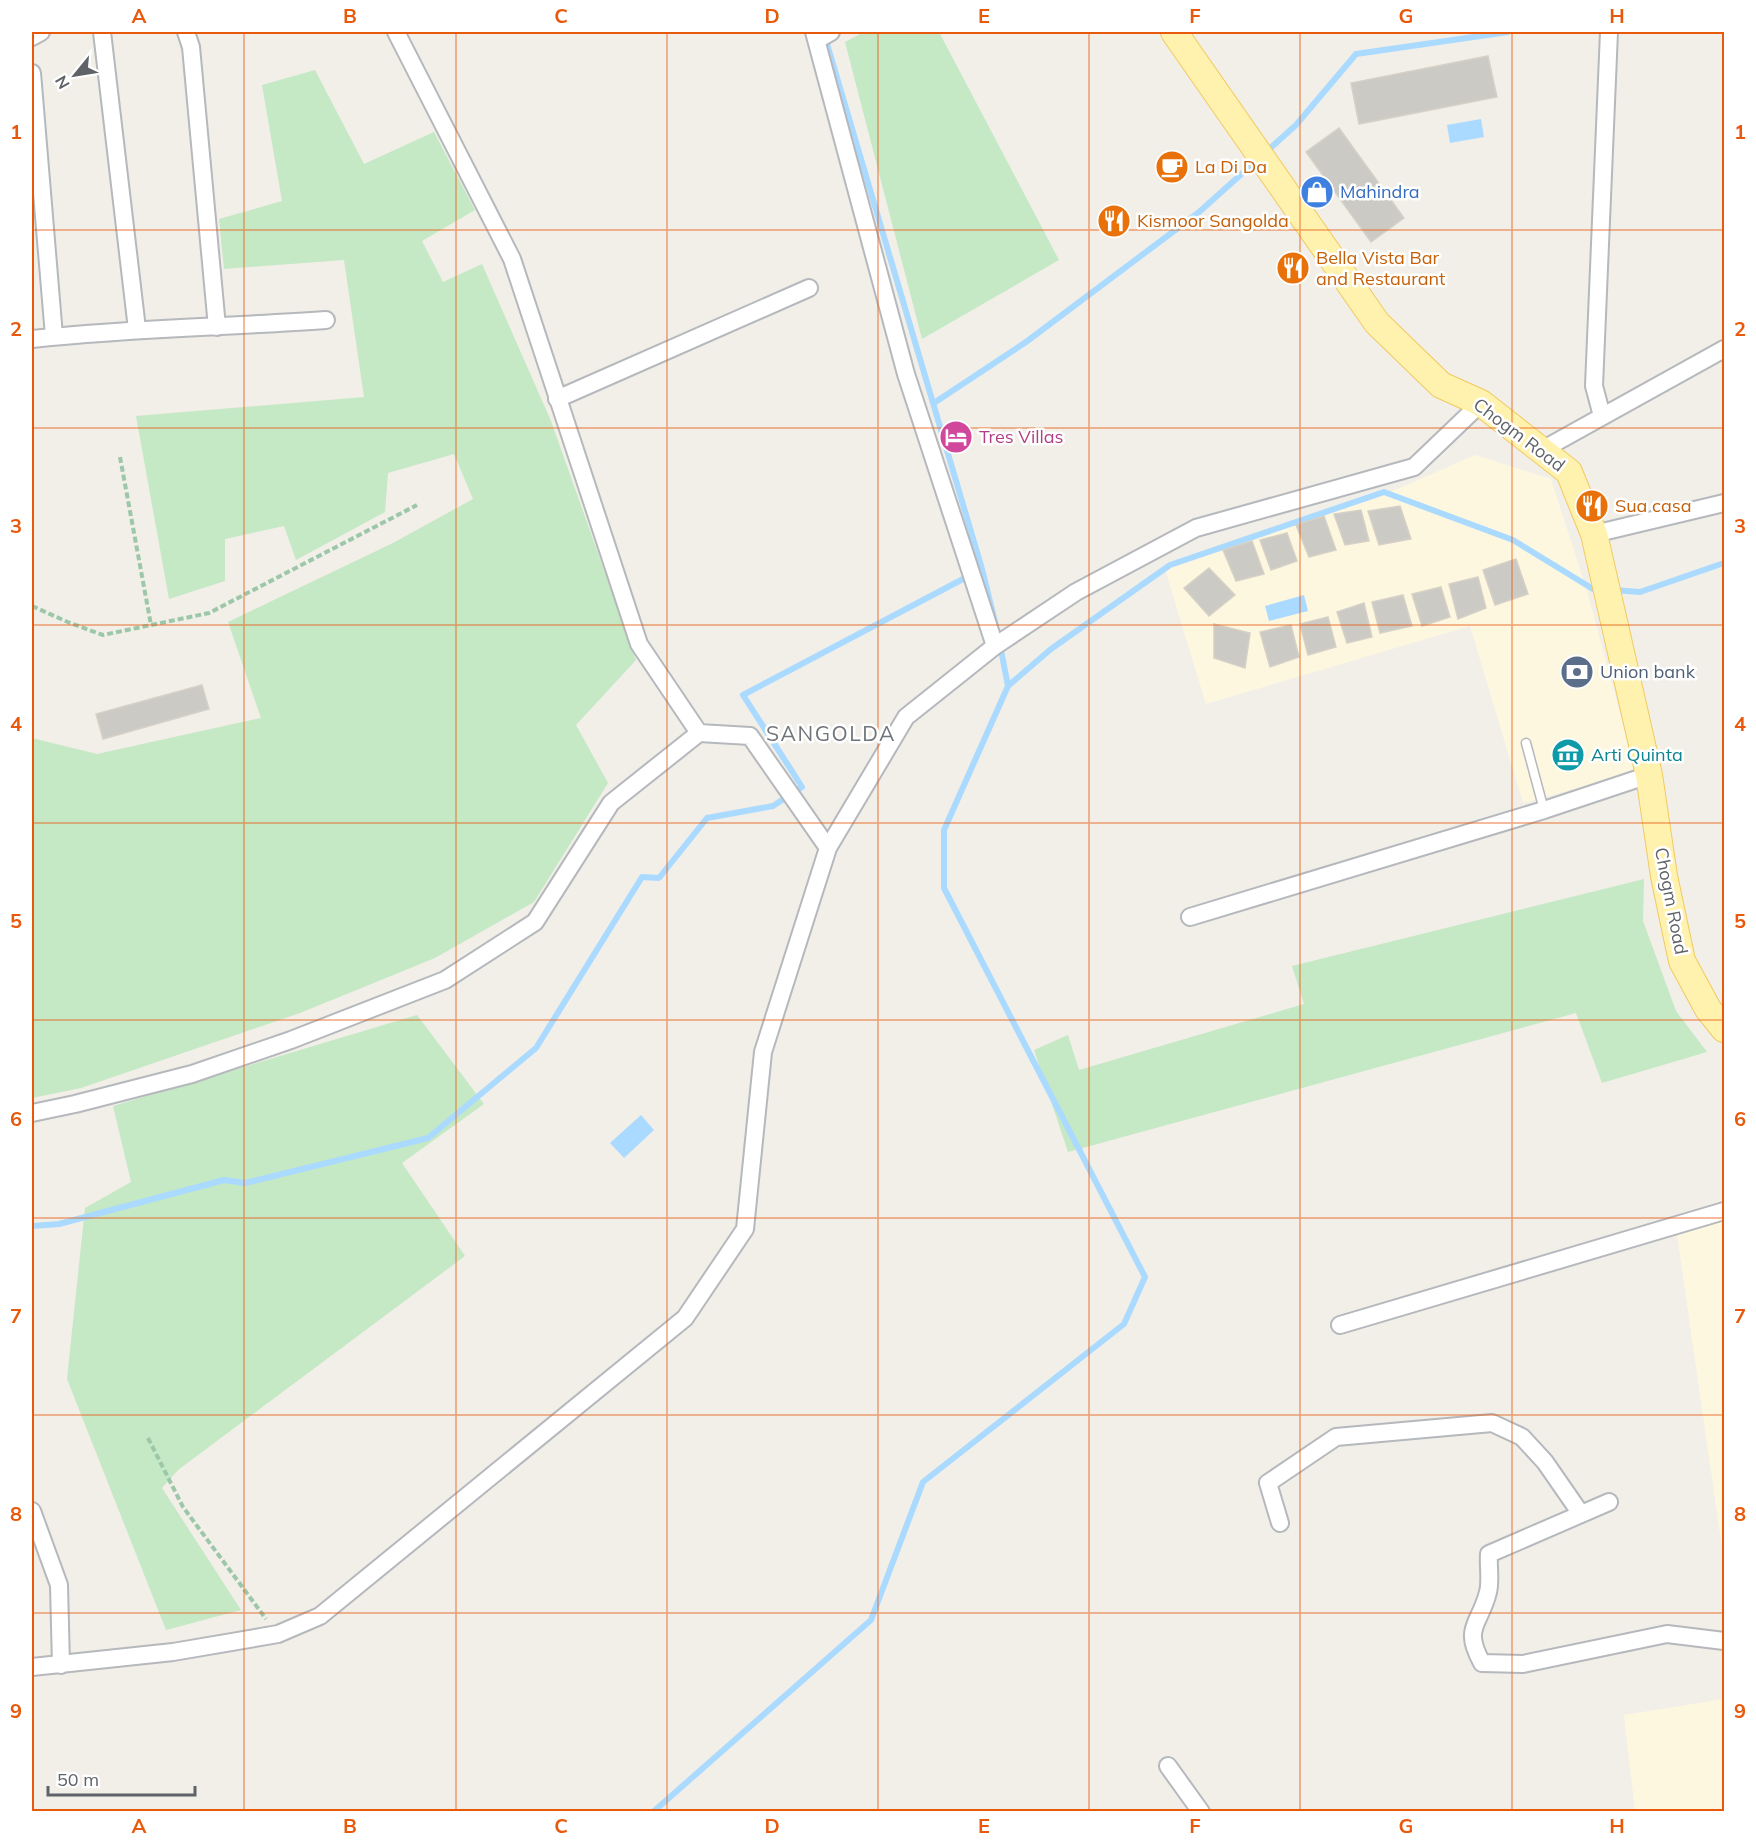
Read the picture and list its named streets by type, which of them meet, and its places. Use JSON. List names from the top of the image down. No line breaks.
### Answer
{"streets":{"main road":["Chogm Road"]},"districts":["SANGOLDA"],"places":{"cafe":["La Di Da"],"shop":["Mahindra"],"restaurant":["Kismoor Sangolda","Bella Vista Bar and Restaurant","Sua casa"],"hotel":["Tres Villas"],"bank":["Union bank"],"museum":["Arti Quinta"]},"scale_bar":"50 m","north":"bottom left","grid":{"columns":["A","B","C","D","E","F","G","H"],"rows":["1","2","3","4","5","6","7","8","9"]}}
